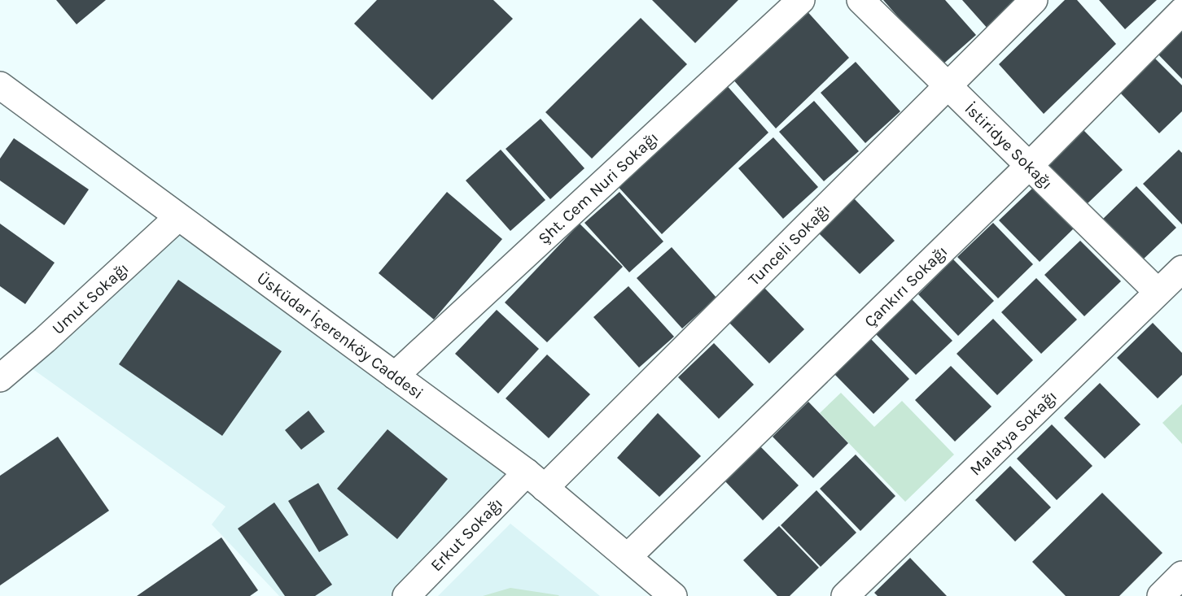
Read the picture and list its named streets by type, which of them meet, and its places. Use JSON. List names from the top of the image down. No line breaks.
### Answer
{"streets":{"street":["İstiridye Sokağı","Şht. Cem Nuri Sokağı","Tunceli Sokağı","Çankırı Sokağı","Umut Sokağı","Üsküdar İçerenköy Caddesi","Malatya Sokağı","Erkut Sokağı"]},"crossings":[["İstiridye Sokağı","Tunceli Sokağı"],["İstiridye Sokağı","Çankırı Sokağı"],["İstiridye Sokağı","Malatya Sokağı"],["Şht. Cem Nuri Sokağı","Üsküdar İçerenköy Caddesi"],["Tunceli Sokağı","Üsküdar İçerenköy Caddesi"],["Tunceli Sokağı","Erkut Sokağı"],["Çankırı Sokağı","Üsküdar İçerenköy Caddesi"],["Umut Sokağı","Üsküdar İçerenköy Caddesi"],["Üsküdar İçerenköy Caddesi","Erkut Sokağı"]]}
